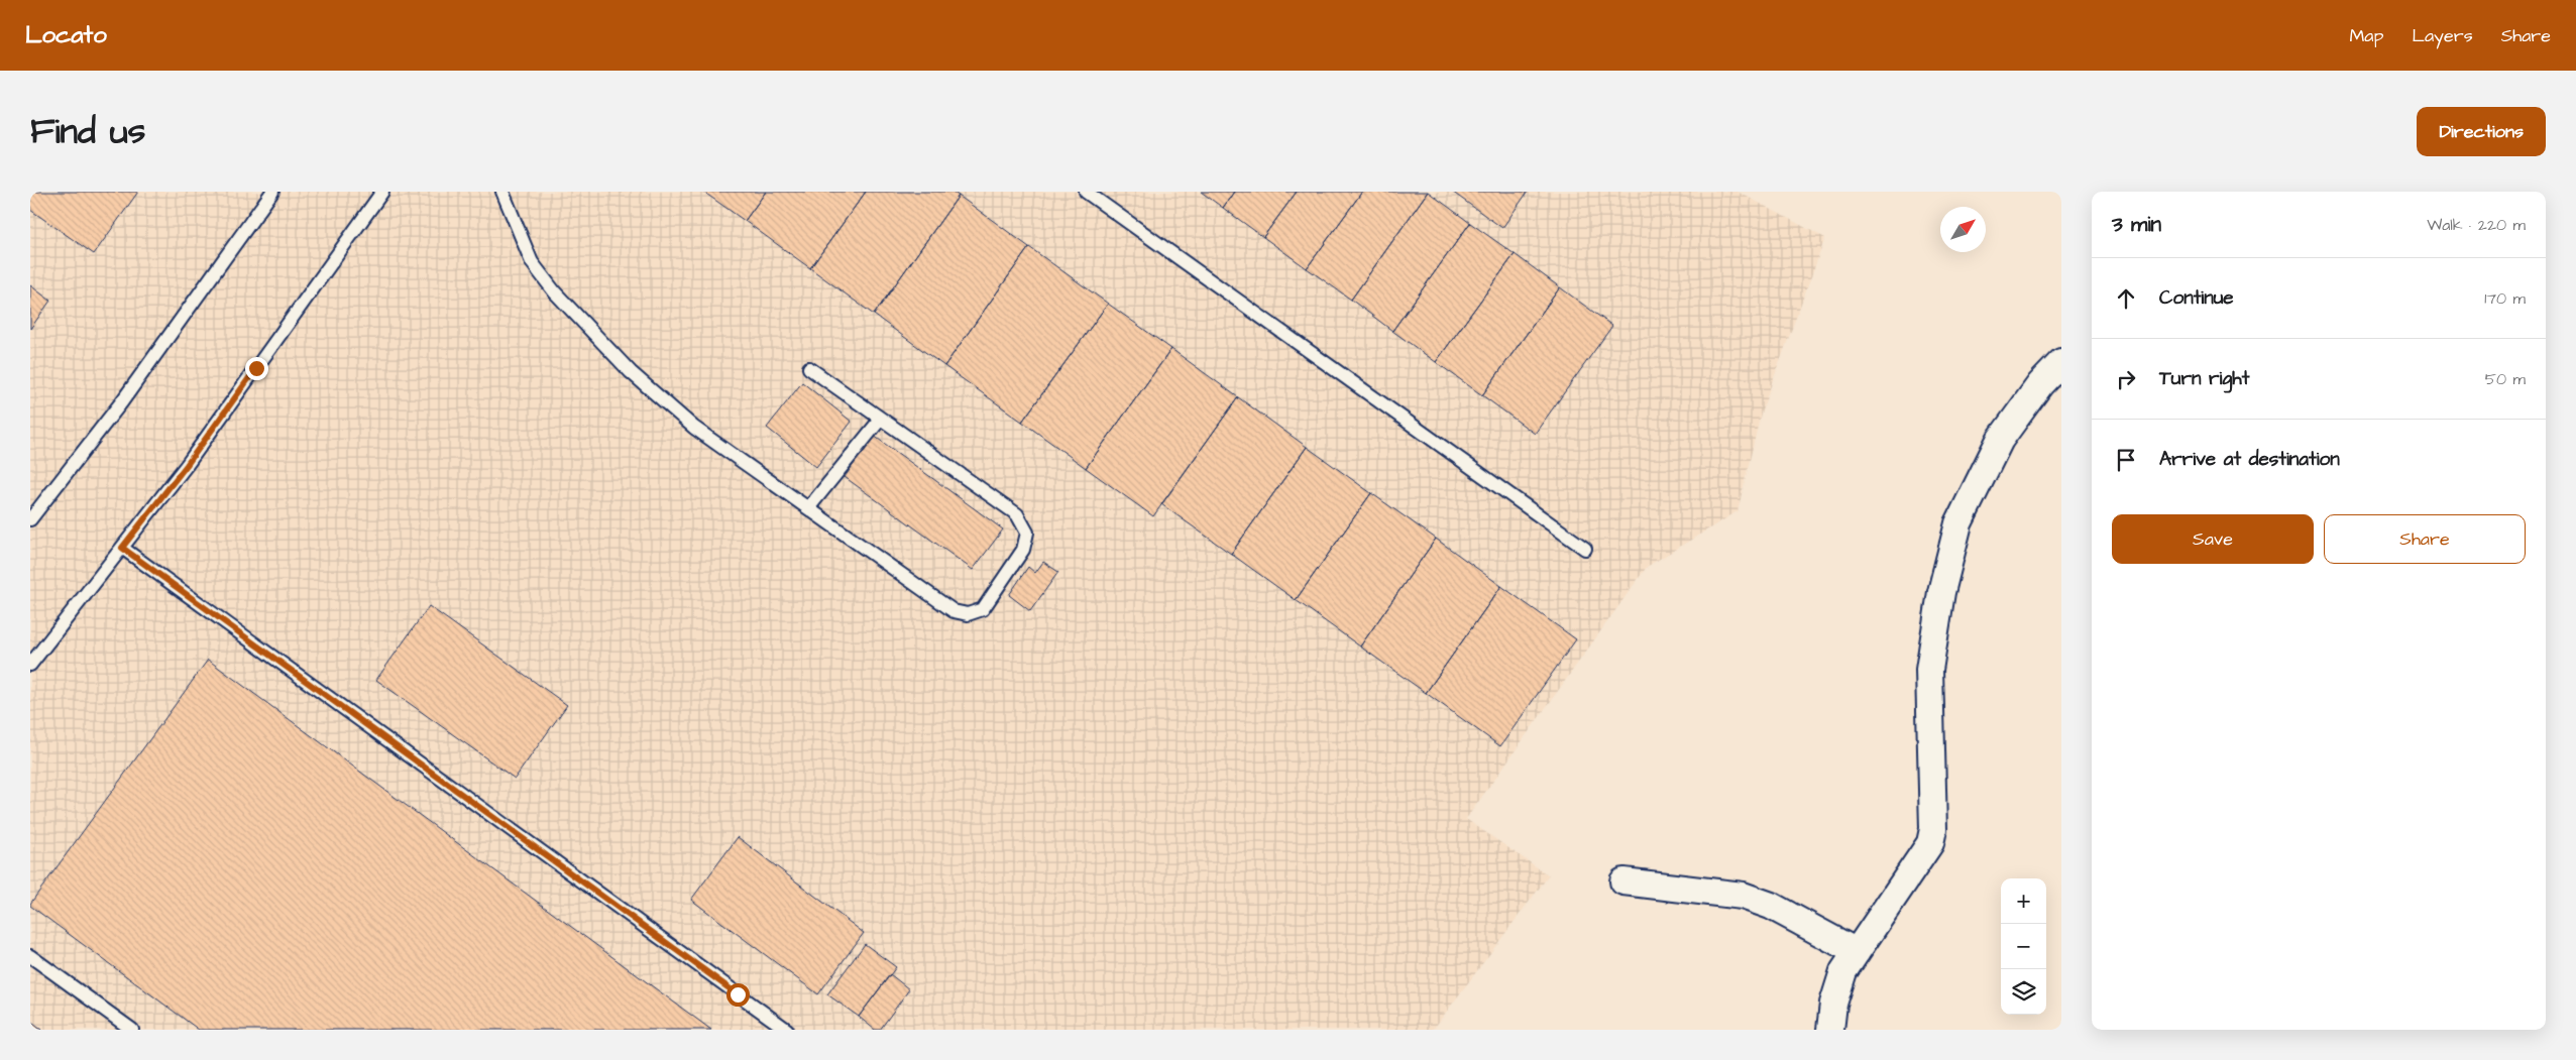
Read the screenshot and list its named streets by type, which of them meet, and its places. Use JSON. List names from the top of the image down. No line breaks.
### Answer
{"north":"top right","page":{"header":"Locato","nav":["Map","Layers","Share"],"title":"Find us","buttons":["Directions",["Save","Share"]],"heading":["3 min","Walk · 220 m"],"list":[["Continue","170 m"],["Turn right","50 m"],"Arrive at destination"],"map_buttons":["+","−"]}}
